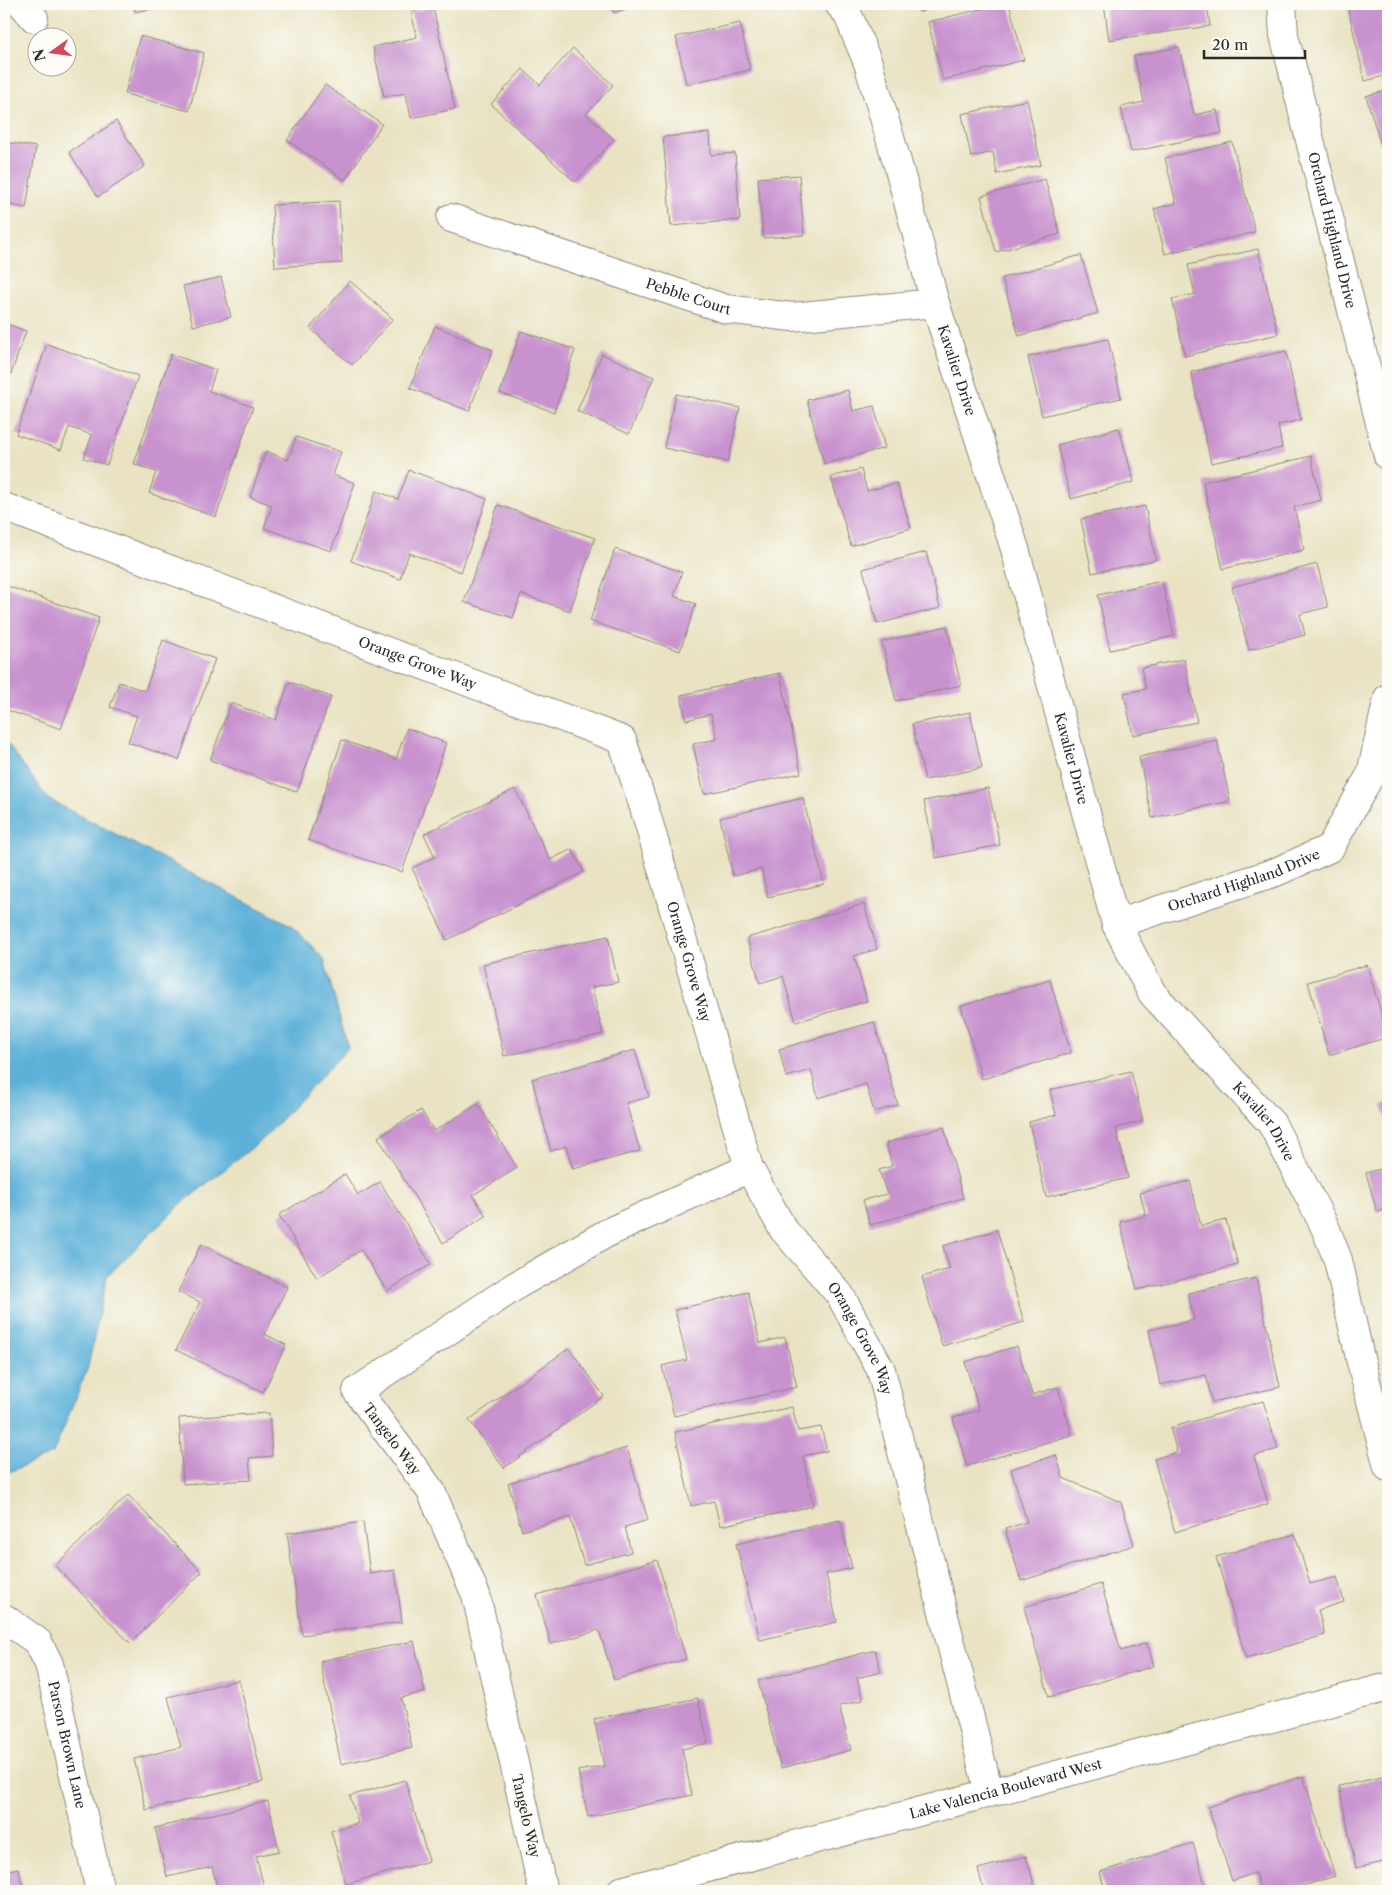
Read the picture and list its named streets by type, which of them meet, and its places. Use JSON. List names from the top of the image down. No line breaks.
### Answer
{"streets":{"street":["Orchard Highland Drive","Pebble Court","Kavalier Drive","Orange Grove Way","Tangelo Way","Parson Brown Lane","Lake Valencia Boulevard West"]},"crossings":[["Orchard Highland Drive","Kavalier Drive"],["Pebble Court","Kavalier Drive"],["Orange Grove Way","Tangelo Way"],["Orange Grove Way","Lake Valencia Boulevard West"]],"scale_bar":"20 m","north":"left"}
